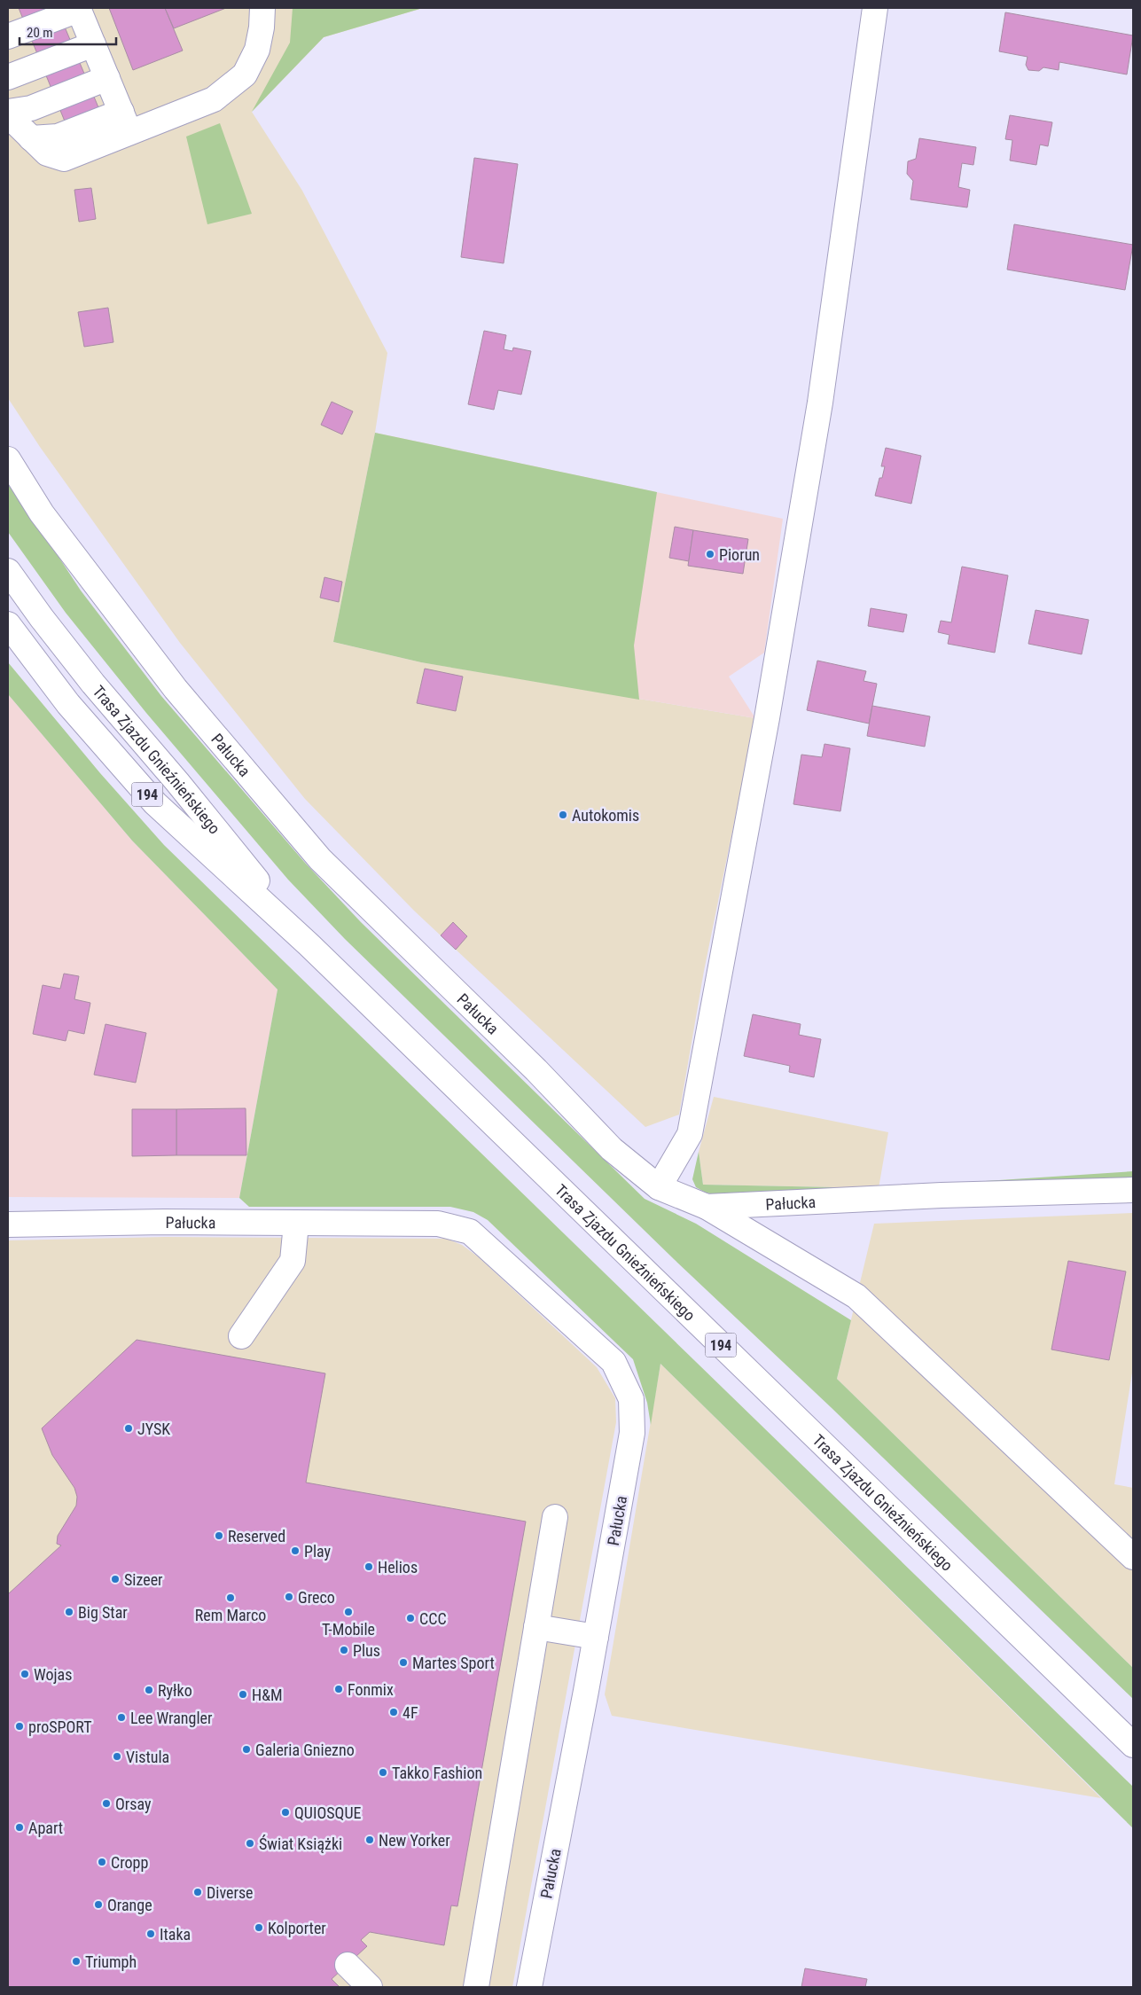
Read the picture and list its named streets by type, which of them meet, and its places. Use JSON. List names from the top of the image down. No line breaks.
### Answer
{"streets":{"street":["Pałucka","Trasa Zjazdu Gnieźnieńskiego","194"]},"places":["Piorun","Autokomis","JYSK","Reserved","Play","Helios","Sizeer","Greco","Rem Marco","Big Star","T-Mobile","CCC","Plus","Martes Sport","Wojas","Fonmix","Ryłko","H&M","4F","Lee Wrangler","proSPORT","Galeria Gniezno","Vistula","Takko Fashion","Orsay","QUIOSQUE","Apart","New Yorker","Świat Książki","Cropp","Diverse","Orange","Kolporter","Itaka","Triumph"],"scale_bar":"20 m"}
